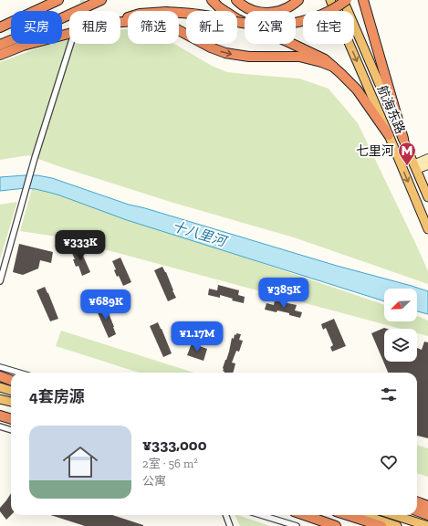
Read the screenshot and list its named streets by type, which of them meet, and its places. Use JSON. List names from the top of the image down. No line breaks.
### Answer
{"streets":{"main road":["航海东路"]},"water":["十八里河"],"places":{"metro station":["七里河"]},"north":"bottom left","page":{"chip":["买房","租房","筛选","新上","公寓","住宅"],"price":["¥333K","¥385K","¥689K","¥1.17M"],"heading":"4套房源","list":[{"name":"¥333,000","note":"2室 · 56 m² · 公寓"}]}}
